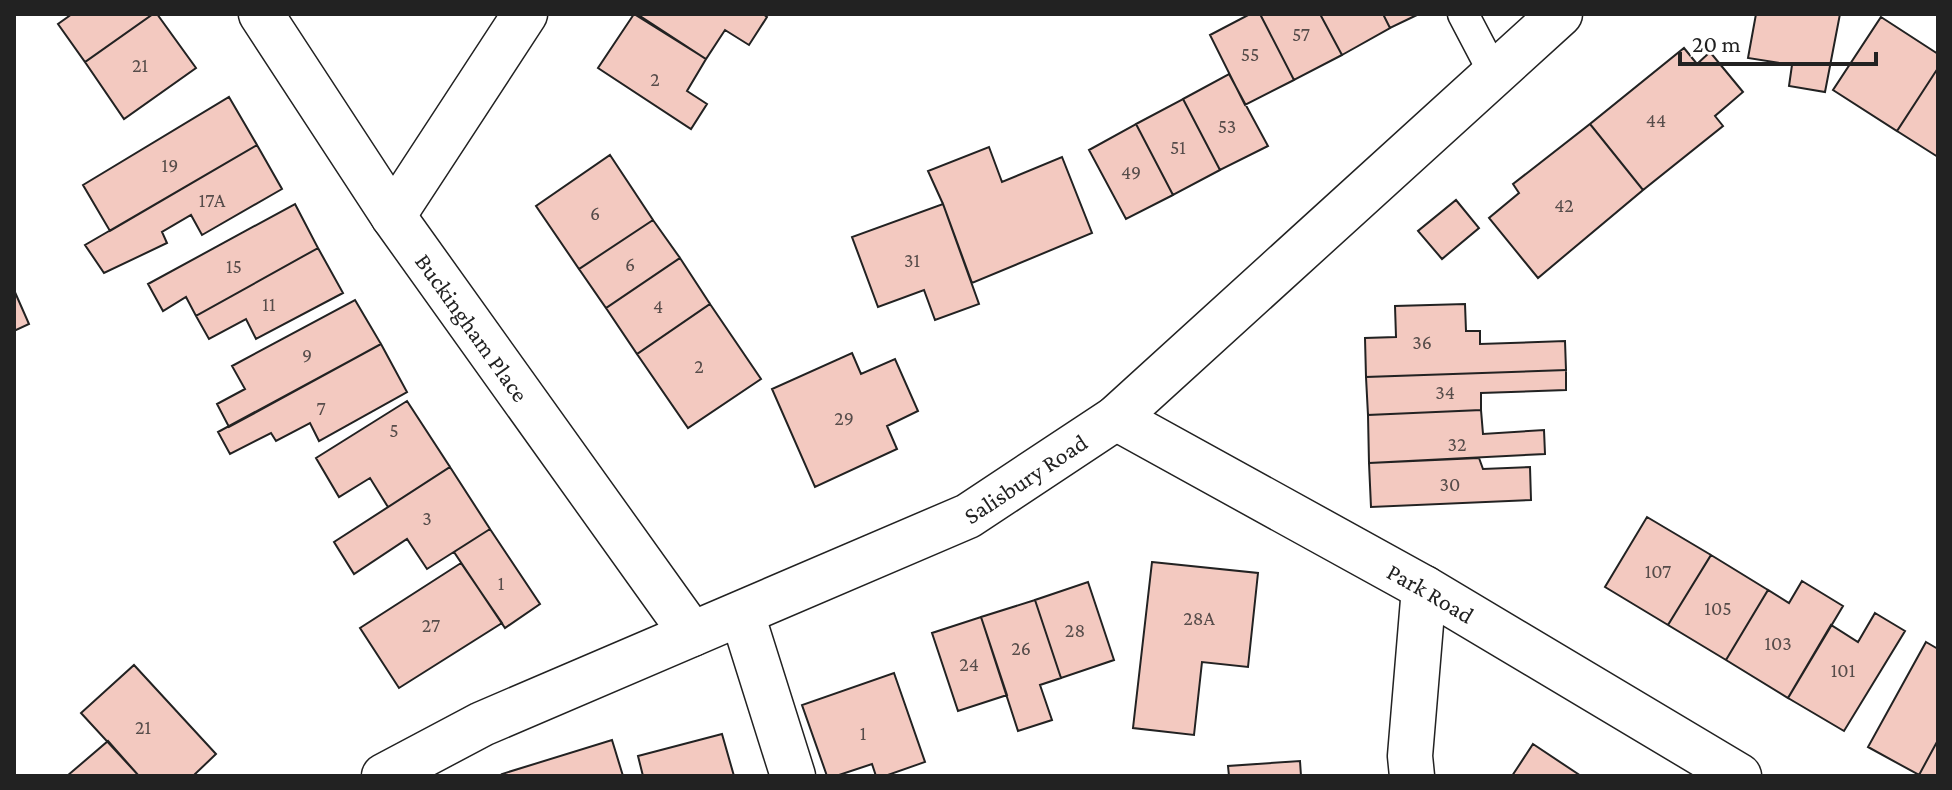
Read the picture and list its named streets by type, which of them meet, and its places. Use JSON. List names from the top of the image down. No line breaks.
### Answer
{"streets":{"street":["Buckingham Place","Salisbury Road","Park Road"]},"crossings":[["Buckingham Place","Salisbury Road"],["Salisbury Road","Park Road"]],"house_numbers":["57","55","21","2","44","53","51","19","49","17A","42","6","31","6","15","11","4","36","9","2","34","7","29","5","32","30","3","107","1","105","28A","27","28","103","26","24","101","21","1"],"scale_bar":"20 m"}
